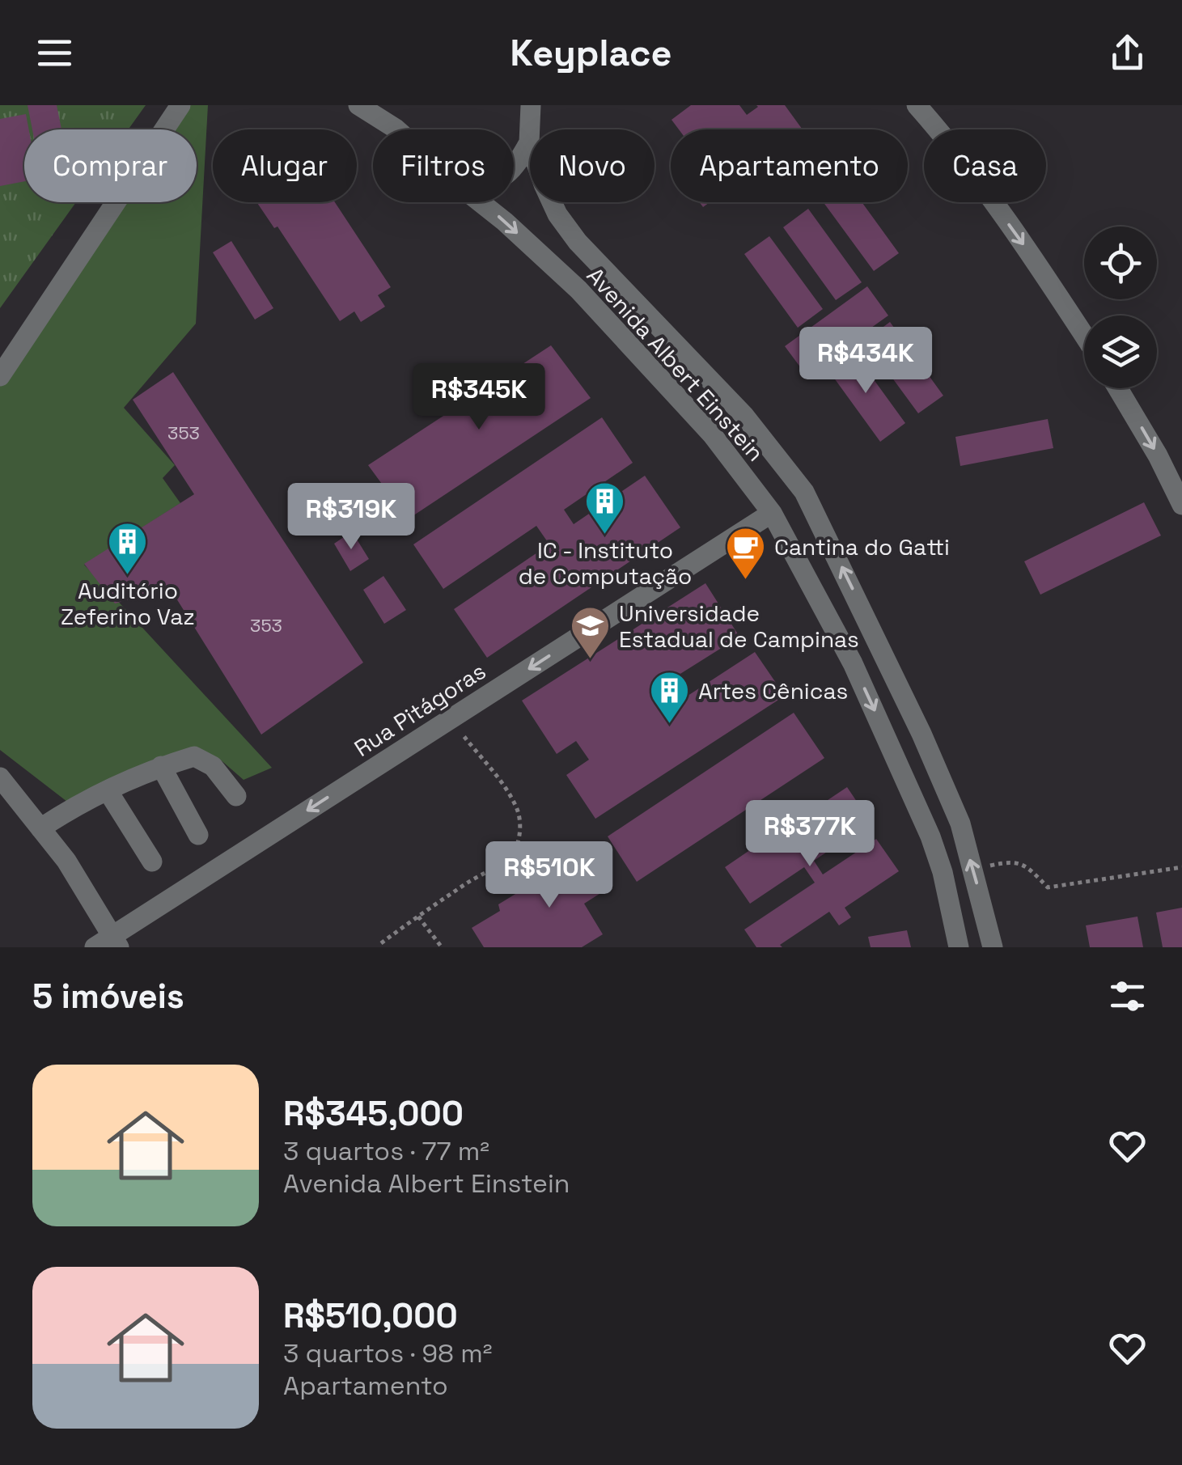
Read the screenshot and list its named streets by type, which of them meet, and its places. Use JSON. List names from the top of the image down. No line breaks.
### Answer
{"streets":{"street":["Avenida Albert Einstein","Rua Pitágoras"]},"crossings":[["Avenida Albert Einstein","Rua Pitágoras"]],"one_way":["Rua Pitágoras"],"places":{"building":["IC - Instituto de Computação","Auditório Zeferino Vaz","Artes Cênicas"],"cafe":["Cantina do Gatti"],"school or university":["Universidade Estadual de Campinas"]},"house_numbers":["353","353"],"page":{"header":"Keyplace","chip":["Comprar","Alugar","Filtros","Novo","Apartamento","Casa"],"price":["R$434K","R$345K","R$319K","R$377K","R$510K"],"heading":"5 imóveis","list":[{"name":"R$345,000","note":"3 quartos · 77 m² · Avenida Albert Einstein"},{"name":"R$510,000","note":"3 quartos · 98 m² · Apartamento"}]}}
